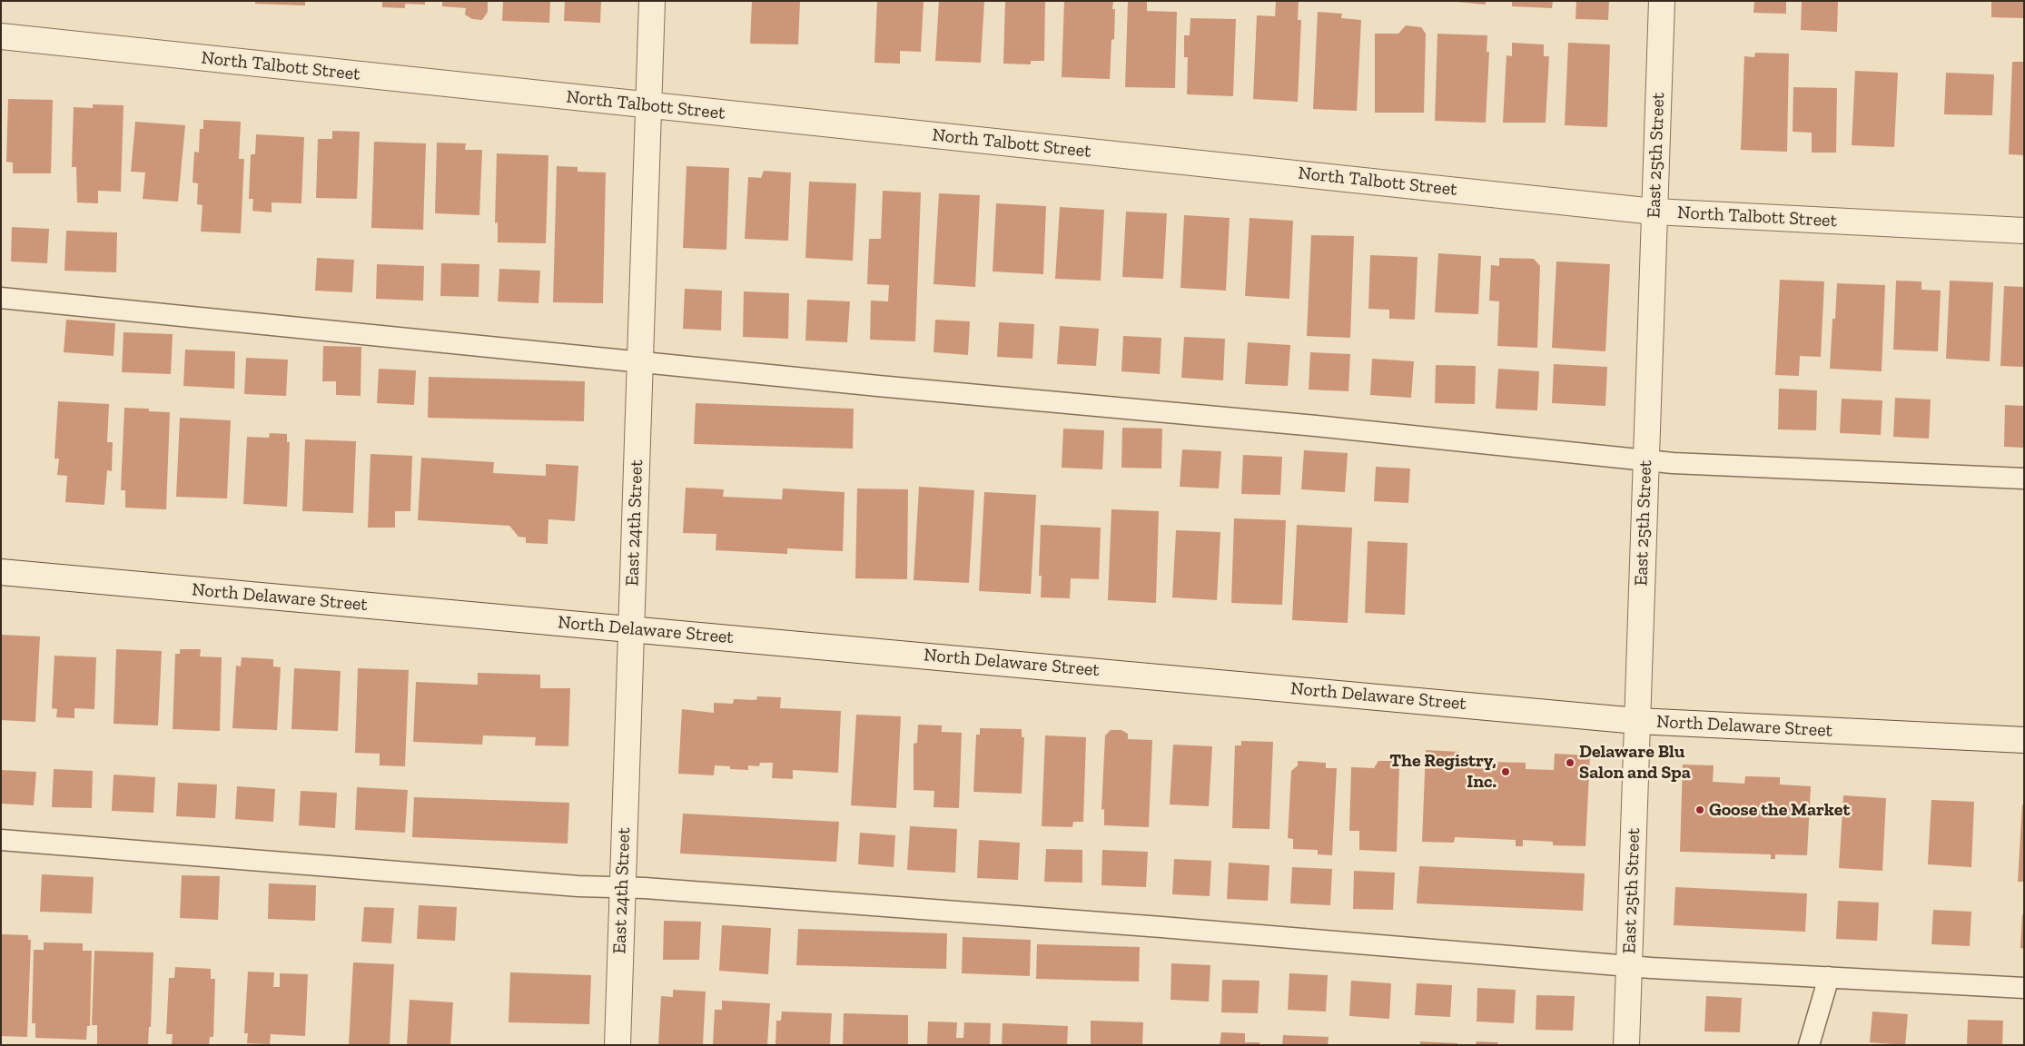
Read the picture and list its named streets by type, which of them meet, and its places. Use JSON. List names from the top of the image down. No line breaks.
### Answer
{"streets":{"street":["North Talbott Street","East 25th Street","East 24th Street","North Delaware Street"]},"crossings":[["North Talbott Street","East 25th Street"],["North Talbott Street","East 24th Street"],["East 25th Street","North Delaware Street"],["East 24th Street","North Delaware Street"]],"places":["Delaware Blu Salon and Spa","The Registry, Inc.","Goose the Market"]}
